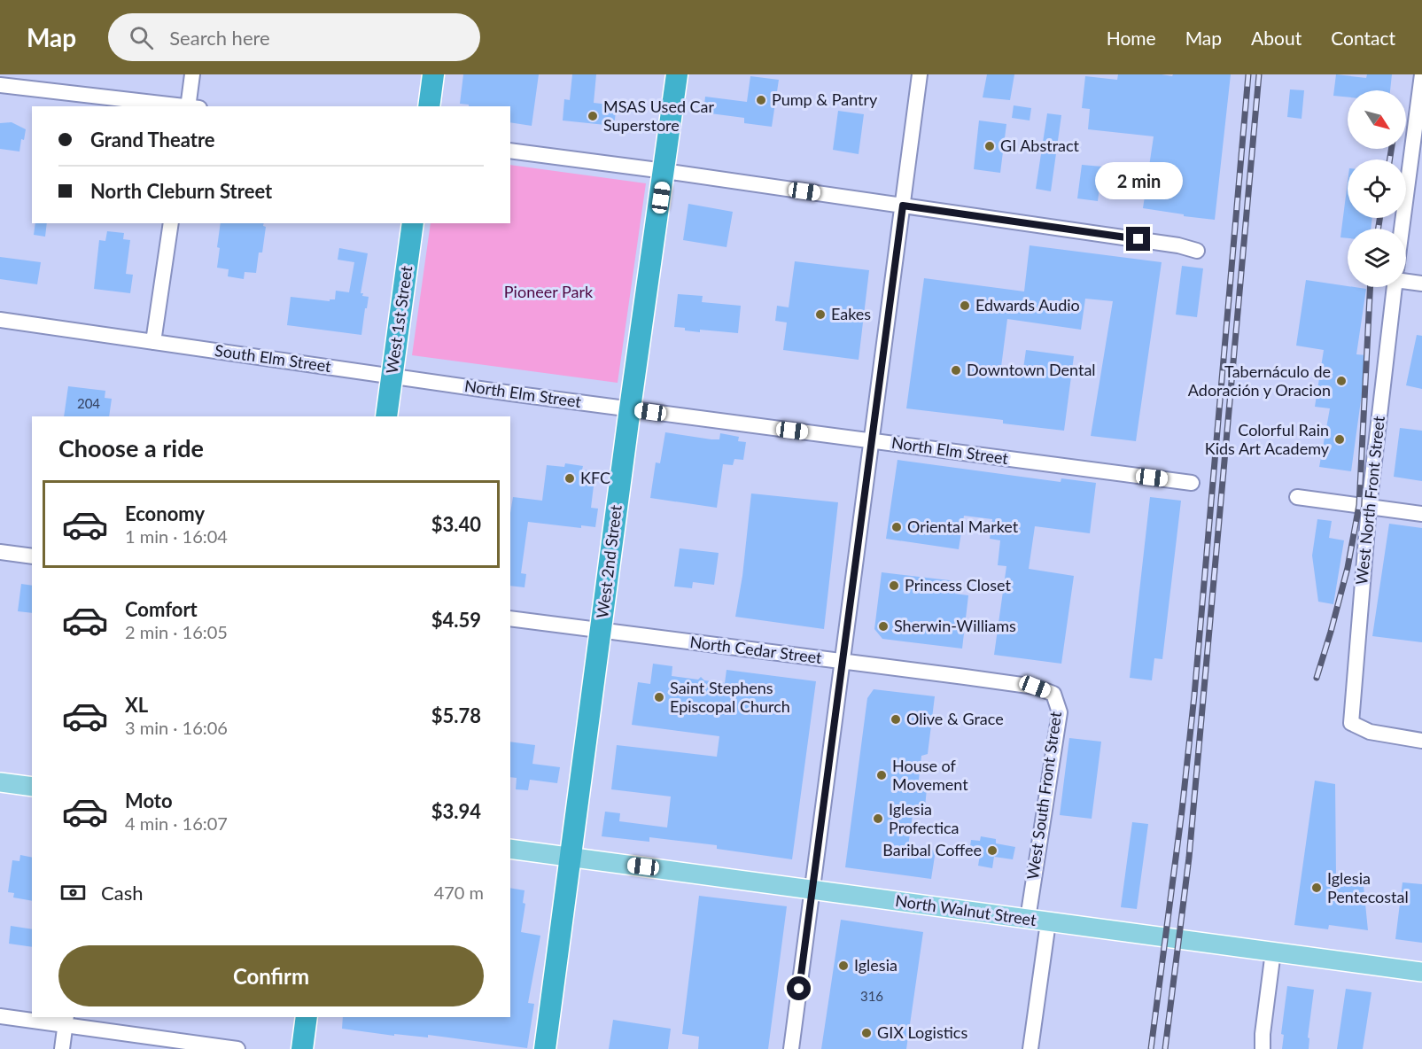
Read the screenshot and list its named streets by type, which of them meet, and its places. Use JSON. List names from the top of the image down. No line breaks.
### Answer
{"streets":{"highway":["West 1st Street","West 2nd Street"],"main road":["North Walnut Street"],"street":["South Elm Street","North Elm Street","West North Front Street","North Cedar Street","West South Front Street"]},"crossings":[["West 1st Street","South Elm Street"],["West 1st Street","North Elm Street"],["South Elm Street","North Elm Street"],["North Elm Street","West 2nd Street"],["West 2nd Street","North Cedar Street"],["West 2nd Street","North Walnut Street"],["North Cedar Street","West South Front Street"],["West South Front Street","North Walnut Street"]],"parks":["Pioneer Park"],"places":["Pump & Pantry","MSAS Used Car Superstore","GI Abstract","Edwards Audio","Eakes","Downtown Dental","Tabernáculo de Adoración y Oracion","Colorful Rain Kids Art Academy","KFC","Oriental Market","Princess Closet","Sherwin-Williams","Saint Stephens Episcopal Church","Olive & Grace","House of Movement","Iglesia Profectica","Baribal Coffee","Iglesia Pentecostal","Iglesia","GIX Logistics"],"house_numbers":["204","316"],"north":"bottom right","page":{"header":"Map","search":"Search here","nav":["Home","Map","About","Contact"],"banner":["Grand Theatre","North Cleburn Street"],"bubble":"2 min","heading":"Choose a ride","list":[{"name":"Economy","note":"1 min · 16:04","value":"$3.40"},{"name":"Comfort","note":"2 min · 16:05","value":"$4.59"},{"name":"XL","note":"3 min · 16:06","value":"$5.78"},{"name":"Moto","note":"4 min · 16:07","value":"$3.94"}],"pay":["Cash","470 m"],"buttons":"Confirm"}}
